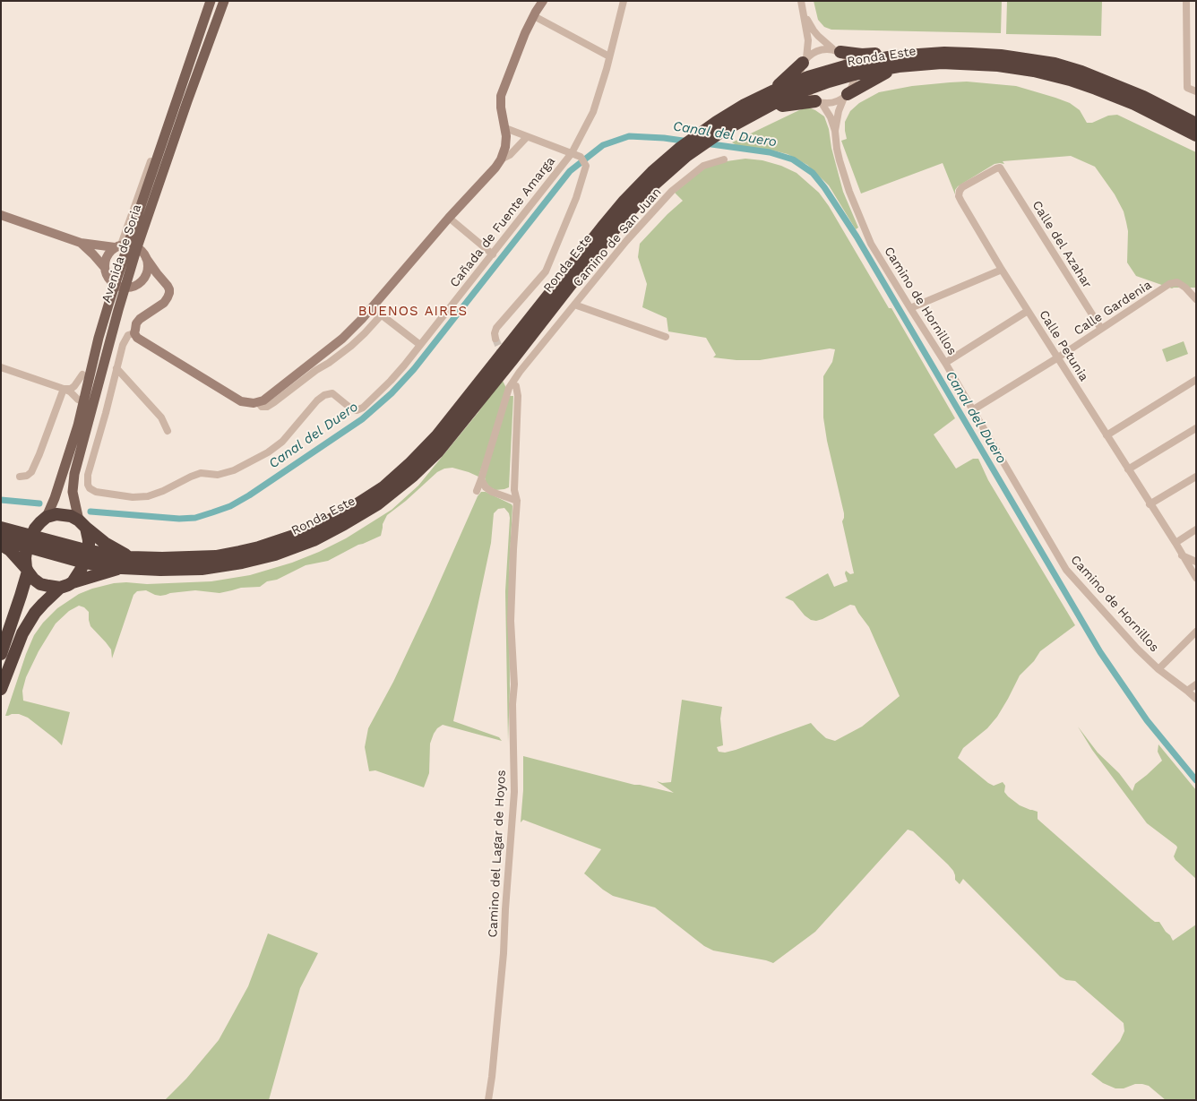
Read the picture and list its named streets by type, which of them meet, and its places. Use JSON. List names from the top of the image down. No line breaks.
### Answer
{"streets":{"highway":["Ronda Este"],"main road":["Avenida de Soria"],"street":["Cañada de Fuente Amarga","Camino de San Juan","Calle del Azahar","Camino de Hornillos","Calle Gardenia","Calle Petunia","Camino del Lagar de Hoyos"]},"crossings":[["Ronda Este","Camino de Hornillos"],["Calle del Azahar","Calle Gardenia"],["Calle del Azahar","Calle Petunia"],["Camino de Hornillos","Calle Gardenia"],["Calle Gardenia","Calle Petunia"]],"districts":["BUENOS AIRES"],"water":["Canal del Duero"]}
